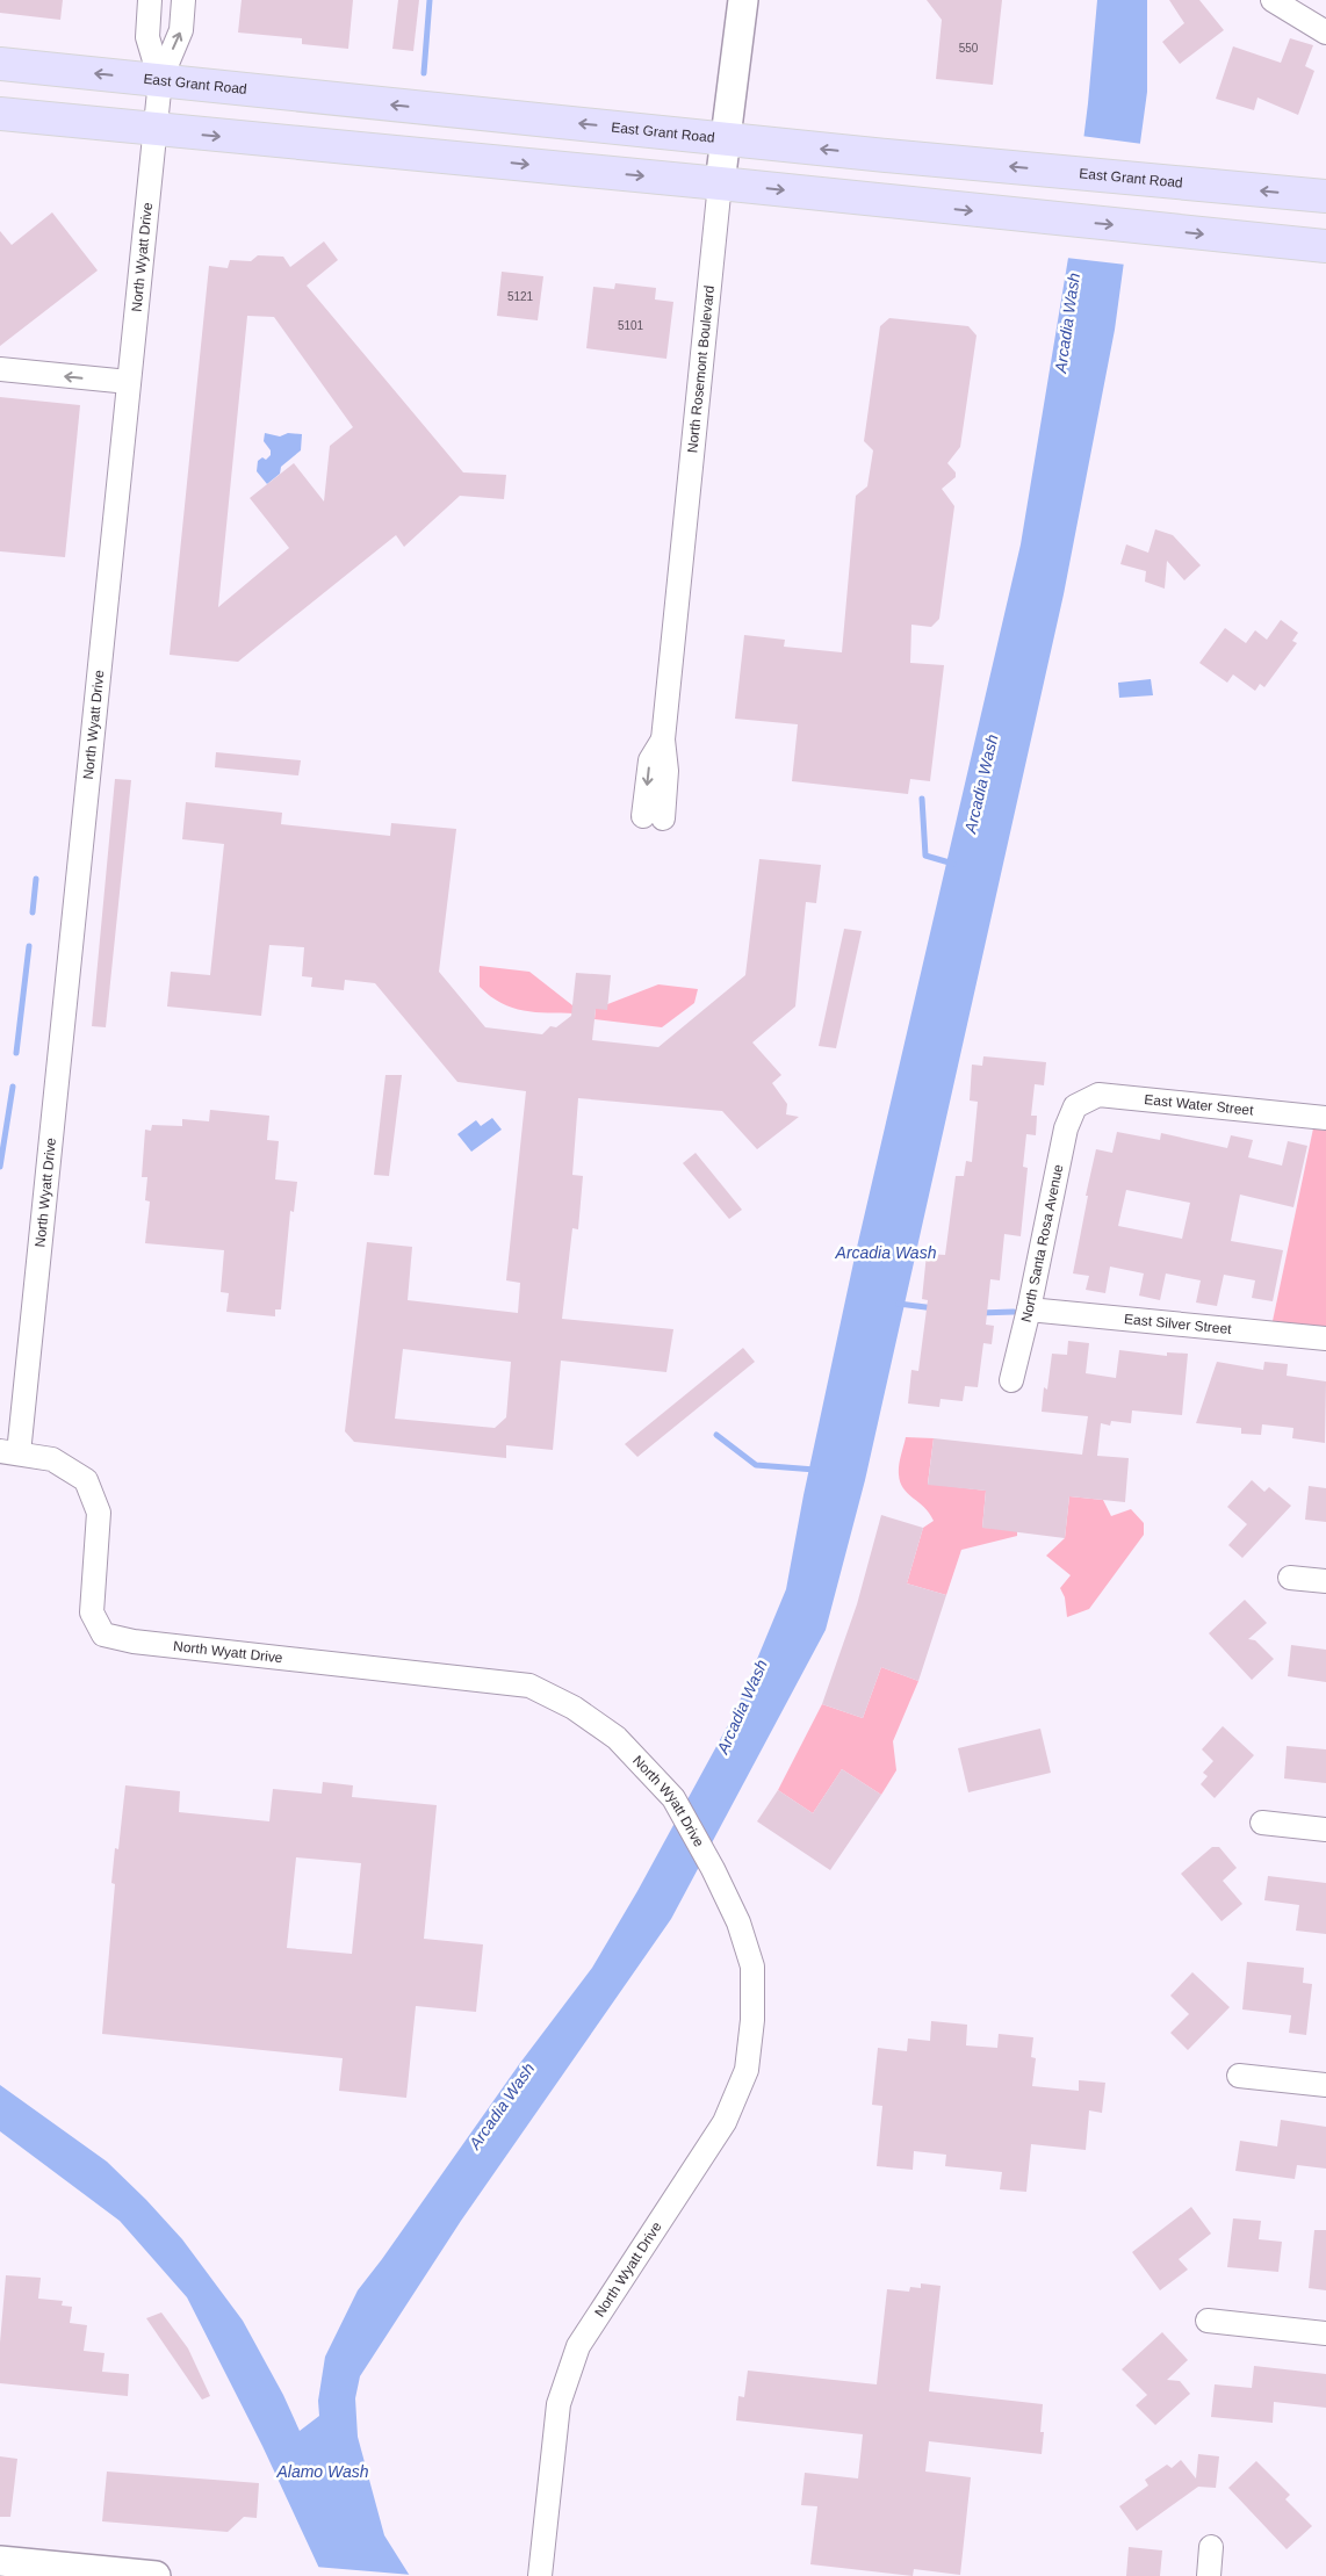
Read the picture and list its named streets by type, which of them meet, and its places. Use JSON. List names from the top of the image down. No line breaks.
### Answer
{"streets":{"main road":["East Grant Road"],"street":["North Wyatt Drive","North Rosemont Boulevard","East Water Street","North Santa Rosa Avenue","East Silver Street"]},"crossings":[["East Grant Road","North Wyatt Drive"],["East Grant Road","North Rosemont Boulevard"],["East Water Street","North Santa Rosa Avenue"],["North Santa Rosa Avenue","East Silver Street"]],"water":["Arcadia Wash","Alamo Wash"],"house_numbers":["550","5121","5101"]}
